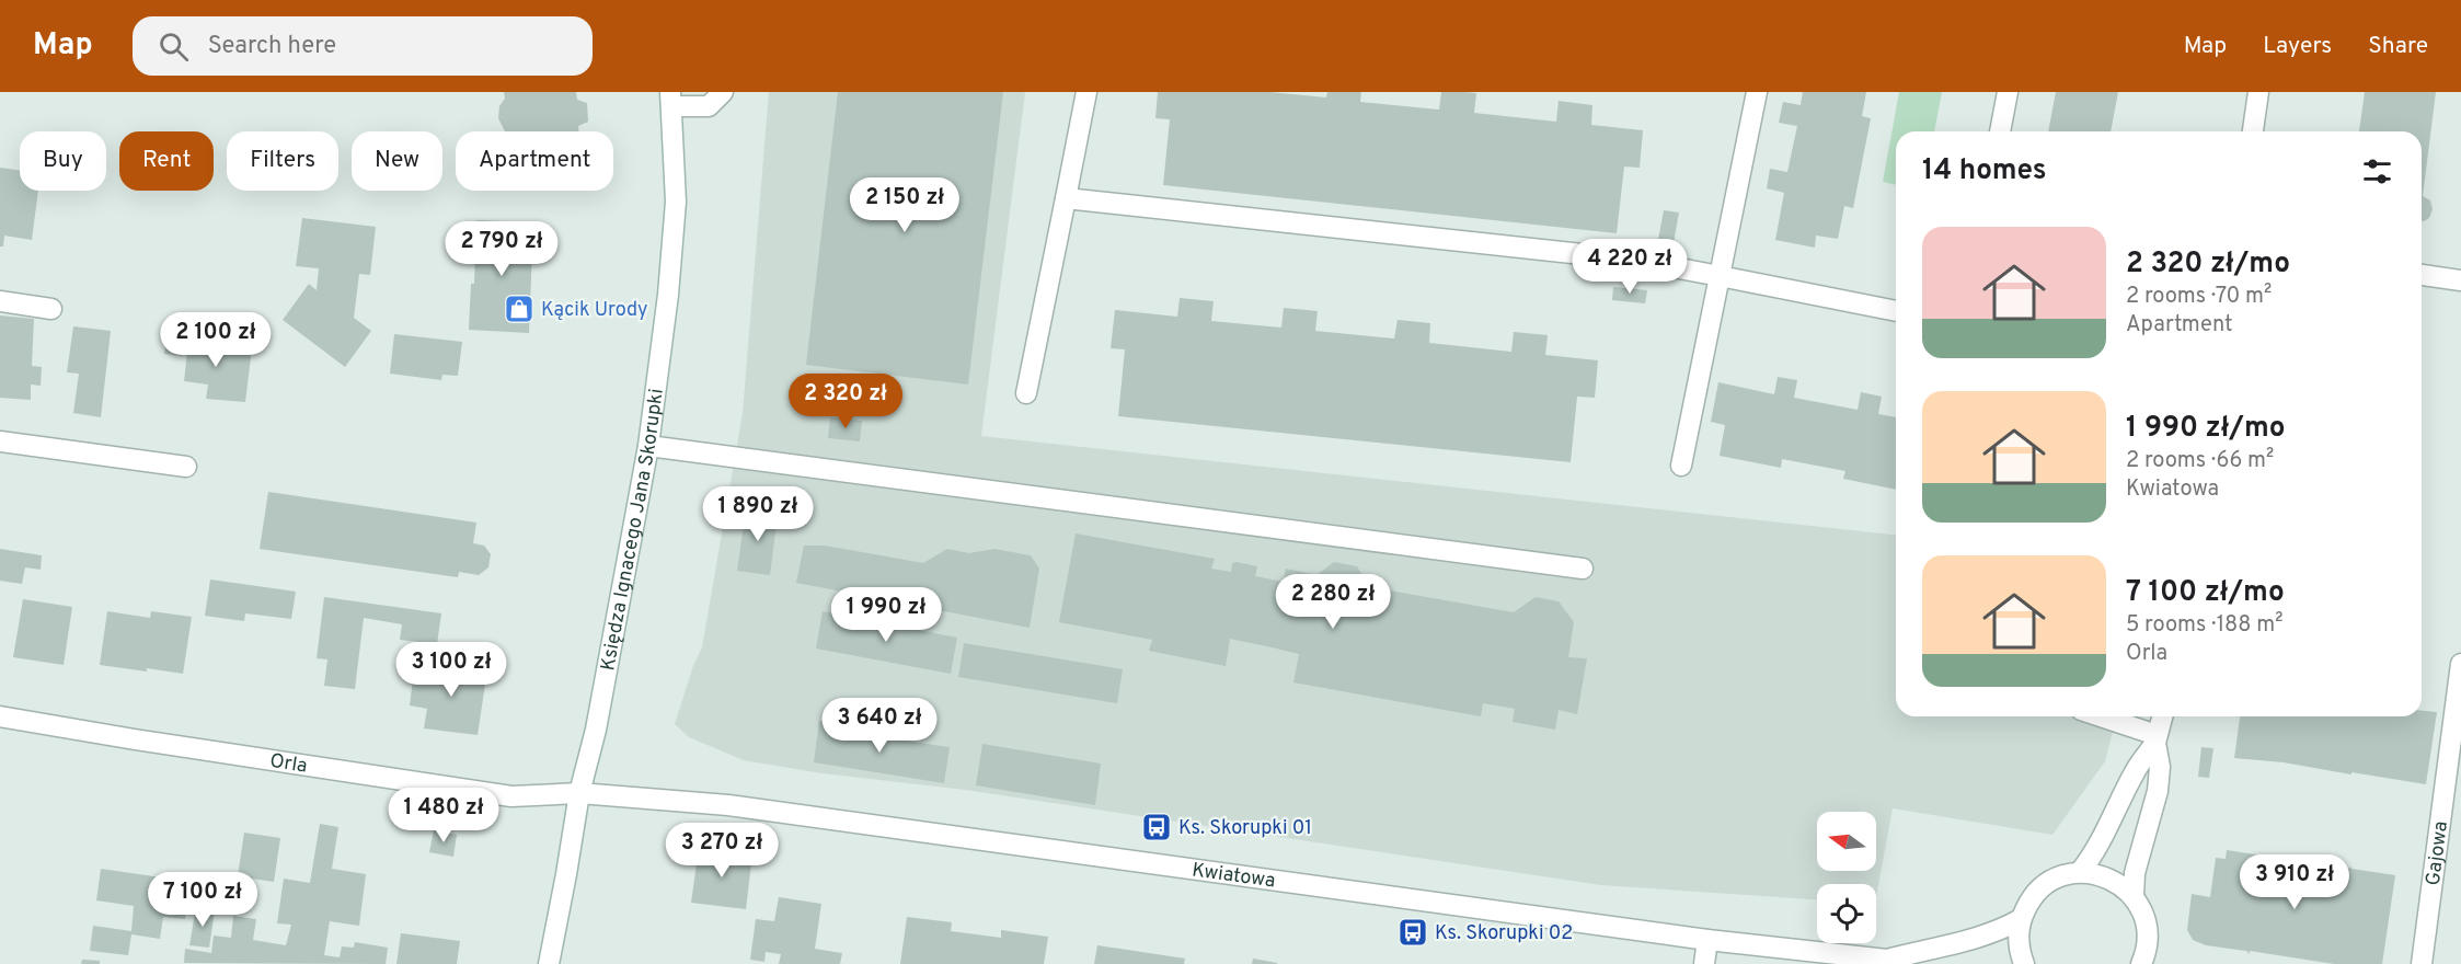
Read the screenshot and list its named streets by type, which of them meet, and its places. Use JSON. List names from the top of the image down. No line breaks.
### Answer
{"streets":{"street":["Księdza Ignacego Jana Skorupki","Orla","Gajowa","Kwiatowa"]},"crossings":[["Księdza Ignacego Jana Skorupki","Orla"],["Księdza Ignacego Jana Skorupki","Kwiatowa"],["Orla","Kwiatowa"]],"places":{"shop":["Kącik Urody"],"bus stop":["Ks. Skorupki 01","Ks. Skorupki 02"]},"north":"left","page":{"header":"Map","search":"Search here","nav":["Map","Layers","Share"],"chip":["Buy","Rent","Filters","New","Apartment"],"heading":"14 homes","price":["2 150 zł","2 790 zł","4 220 zł","2 100 zł","2 320 zł","1 890 zł","2 280 zł","1 990 zł","3 100 zł","3 640 zł","1 480 zł","3 270 zł","3 910 zł","7 100 zł"],"list":[{"name":"2 320 zł/mo","note":"2 rooms · 70 m² · Apartment"},{"name":"1 990 zł/mo","note":"2 rooms · 66 m² · Kwiatowa"},{"name":"7 100 zł/mo","note":"5 rooms · 188 m² · Orla"}]}}
